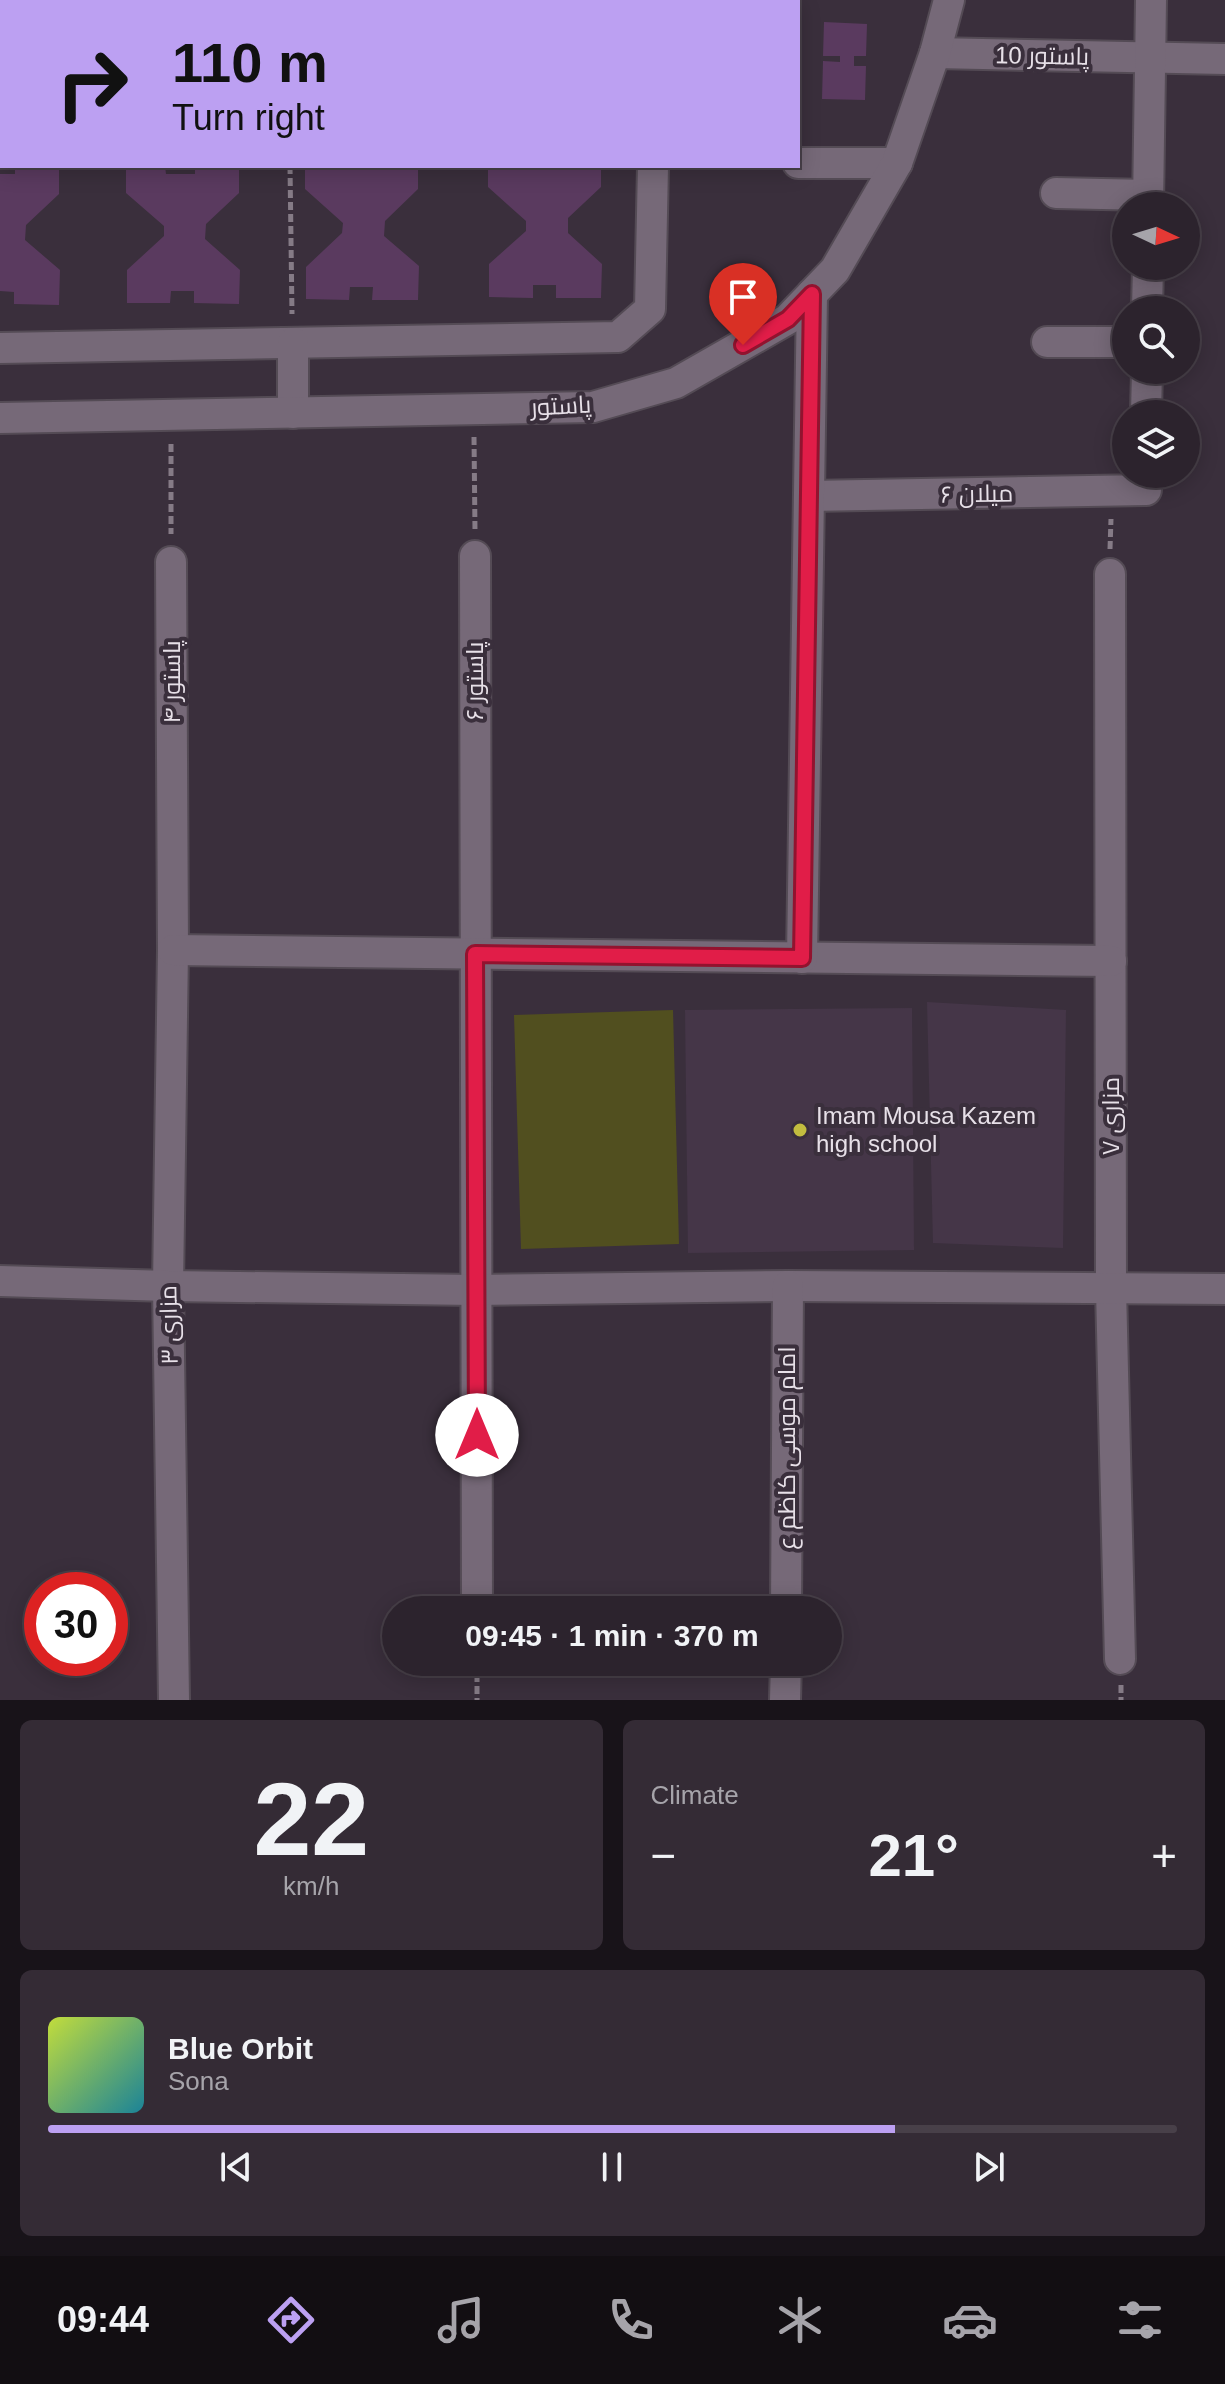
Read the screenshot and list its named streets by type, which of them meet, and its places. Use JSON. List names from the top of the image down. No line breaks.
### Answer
{"streets":{"street":["پاستور 10","پاستور","میلان ۶","پاستور ۶","پاستور ۴","مزاری ۷","مزاری ۳","امام موسی کاظم ع"]},"crossings":[["پاستور 10","پاستور"],["پاستور ۴","مزاری ۳"]],"places":["Imam Mousa Kazem high school"],"north":"right","page":{"turn":["110 m","Turn right"],"limit":"30","trip":"09:45 · 1 min · 370 m","tile":[["22","km/h"],"Climate"],"heat":["−","21°","+"],"song":["Blue Orbit","Sona"],"tabs":"09:44"}}
